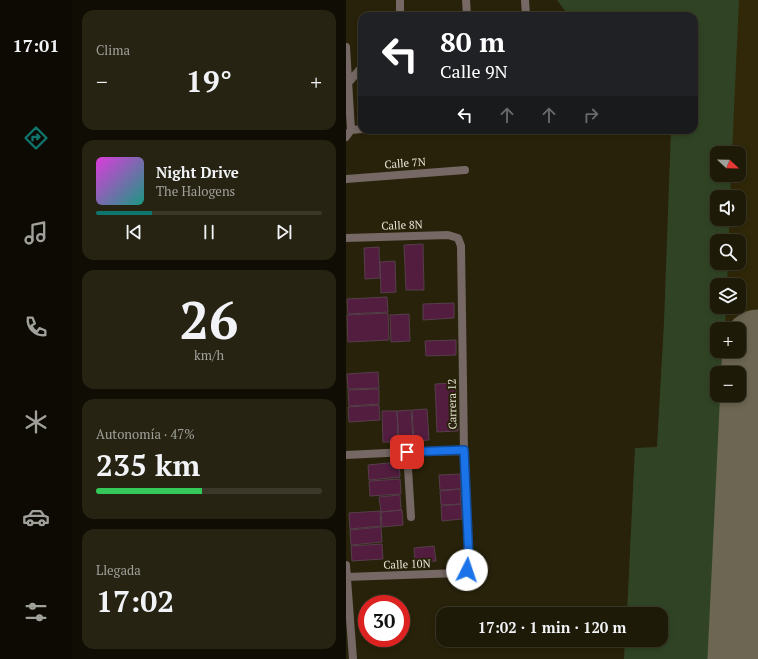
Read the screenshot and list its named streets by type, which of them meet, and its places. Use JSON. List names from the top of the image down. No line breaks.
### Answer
{"streets":{"street":["Calle 7N","Calle 8N","Carrera 12","Calle 10N"]},"crossings":[["Calle 8N","Carrera 12"],["Carrera 12","Calle 10N"]],"north":"right","page":{"tabs":"17:01","tile":["Clima",["26","km/h"],["Autonomía · 47%","235 km"],["Llegada","17:02"]],"turn":["80 m","Calle 9N"],"heat":["−","19°","+"],"map_buttons":["+","−"],"song":["Night Drive","The Halogens"],"limit":"30","trip":"17:02 · 1 min · 120 m"}}
